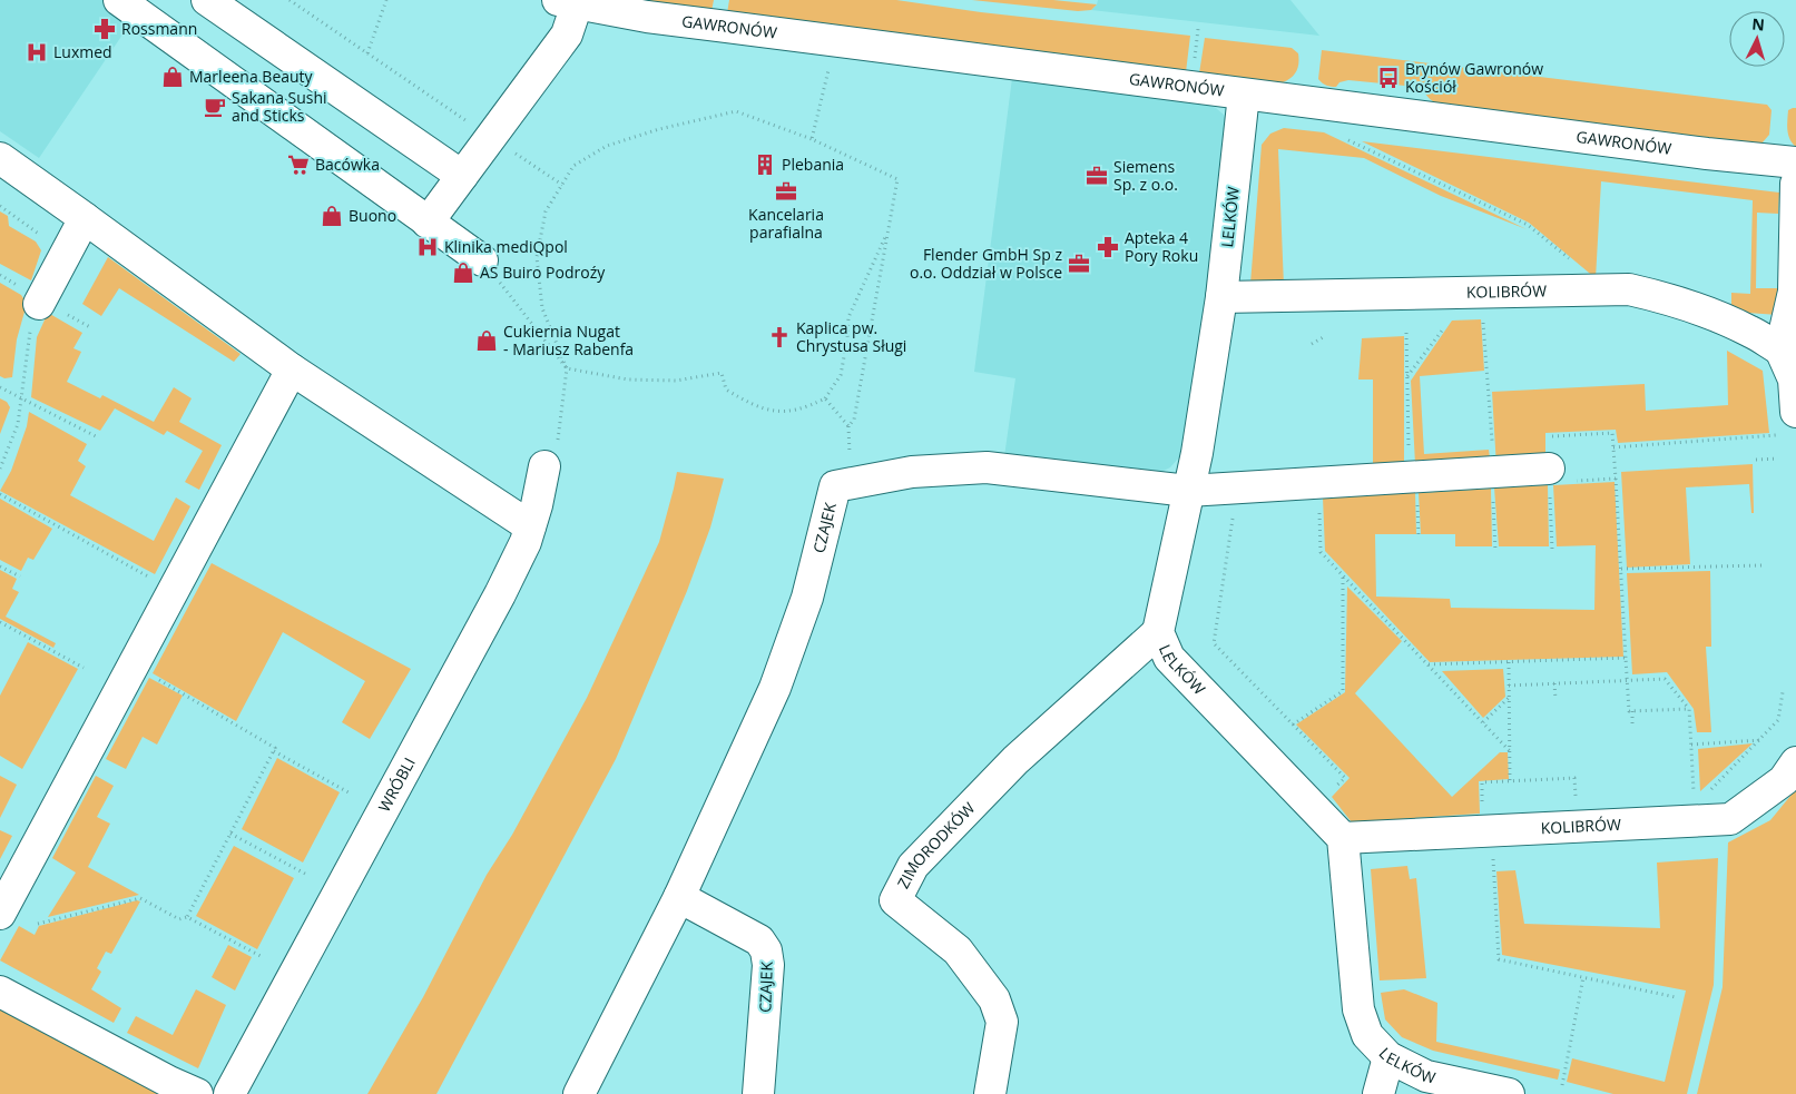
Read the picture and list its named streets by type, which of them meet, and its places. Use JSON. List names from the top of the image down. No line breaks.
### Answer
{"streets":{"street":["GAWRONÓW","LELKÓW","KOLIBRÓW","CZAJEK","WRÓBLI","ZIMORODKÓW"]},"crossings":[["GAWRONÓW","LELKÓW"],["LELKÓW","KOLIBRÓW"],["LELKÓW","CZAJEK"],["LELKÓW","ZIMORODKÓW"]],"places":{"pharmacy":["Rossmann","Apteka 4 Pory Roku"],"hospital":["Luxmed","Klinika mediQpol"],"shop":["Marleena Beauty","Buono","AS Buiro Podroźy","Cukiernia Nugat - Mariusz Rabenfa"],"bus stop":["Brynów Gawronów Kościół"],"cafe":["Sakana Sushi and Sticks"],"supermarket":["Bacówka"],"building":["Plebania"],"office":["Siemens Sp. z o.o.","Kancelaria parafialna","Flender GmbH Sp z o.o. Oddział w Polsce"],"church":["Kaplica pw. Chrystusa Sługi"]},"north":"top"}
